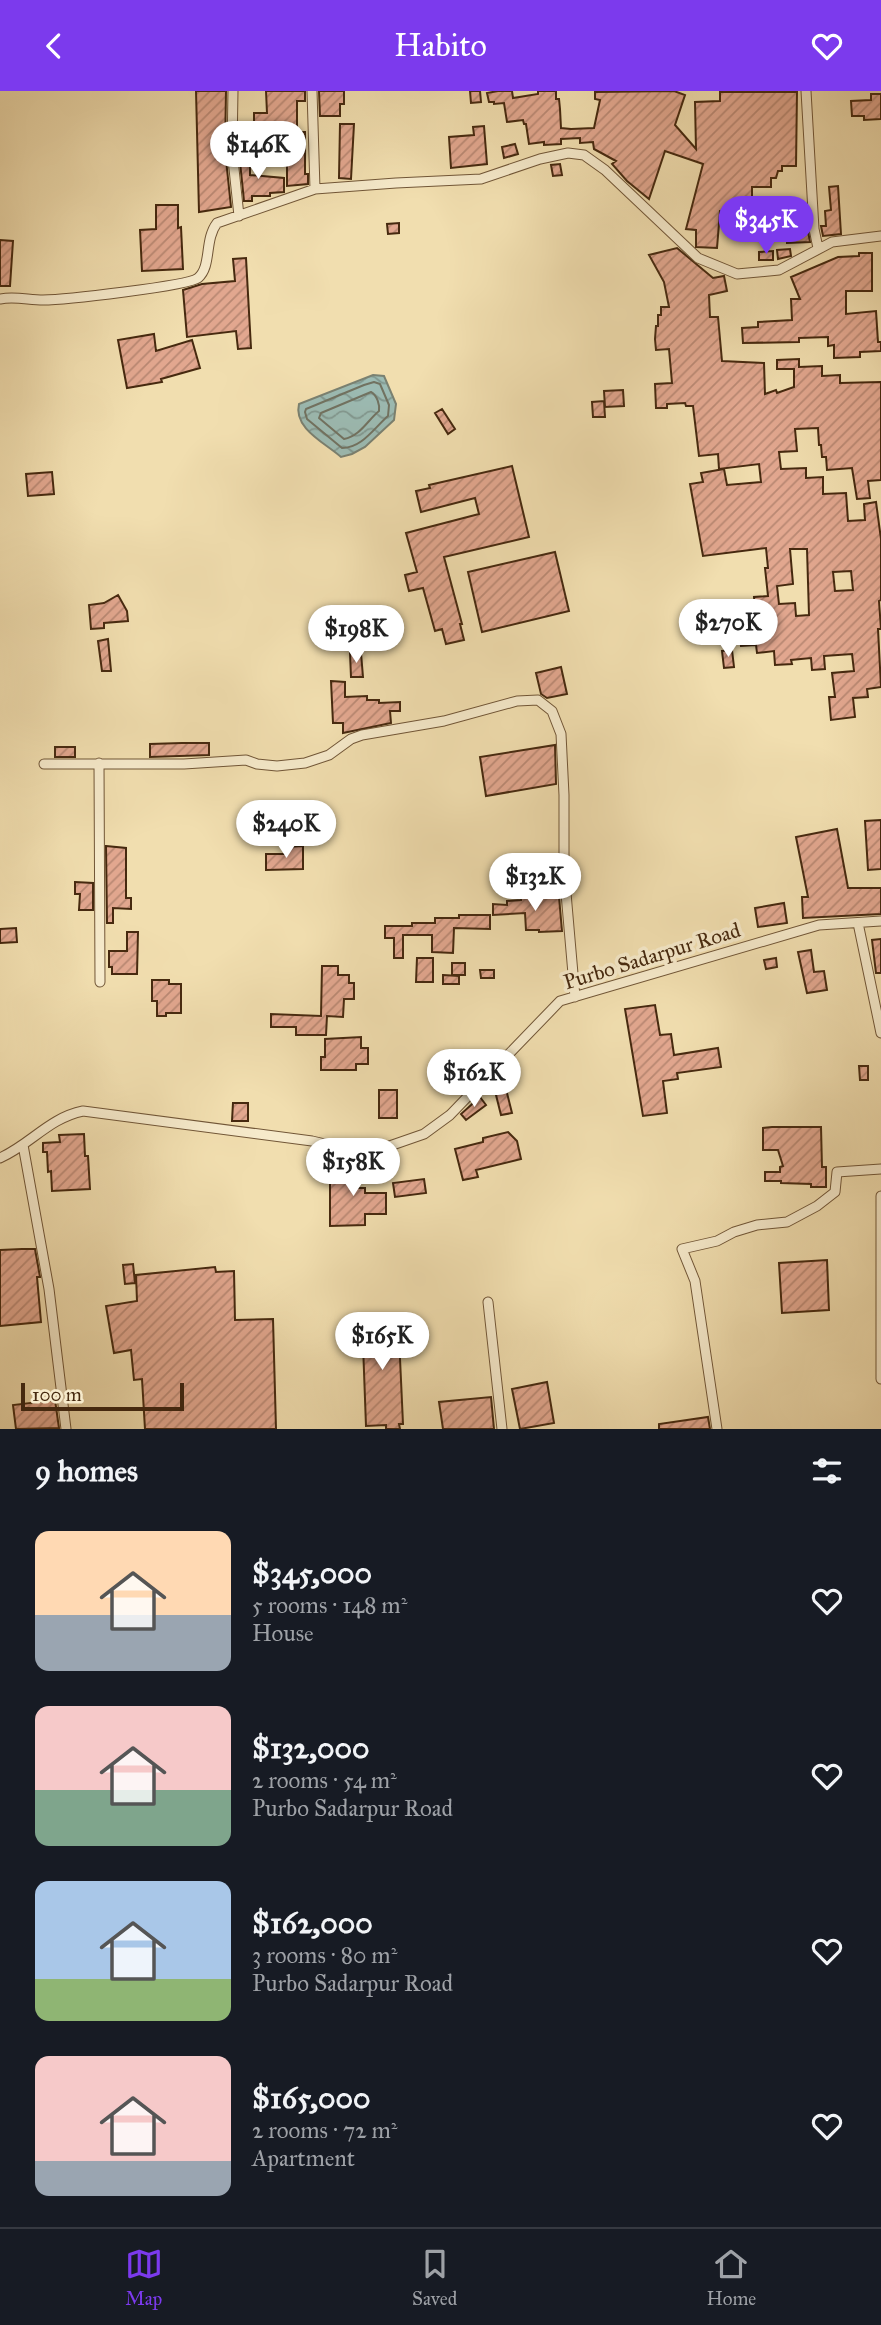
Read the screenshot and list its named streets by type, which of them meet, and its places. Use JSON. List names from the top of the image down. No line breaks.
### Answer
{"streets":{"street":["Purbo Sadarpur Road"]},"scale_bar":"100 m","page":{"header":"Habito","price":["$146K","$345K","$270K","$198K","$240K","$132K","$162K","$158K","$165K"],"scale":"100 m","heading":"9 homes","list":[{"name":"$345,000","note":"5 rooms · 148 m² · House"},{"name":"$132,000","note":"2 rooms · 54 m² · Purbo Sadarpur Road"},{"name":"$162,000","note":"3 rooms · 80 m² · Purbo Sadarpur Road"},{"name":"$165,000","note":"2 rooms · 72 m² · Apartment"}],"tabs":["Map","Saved","Home"]}}
